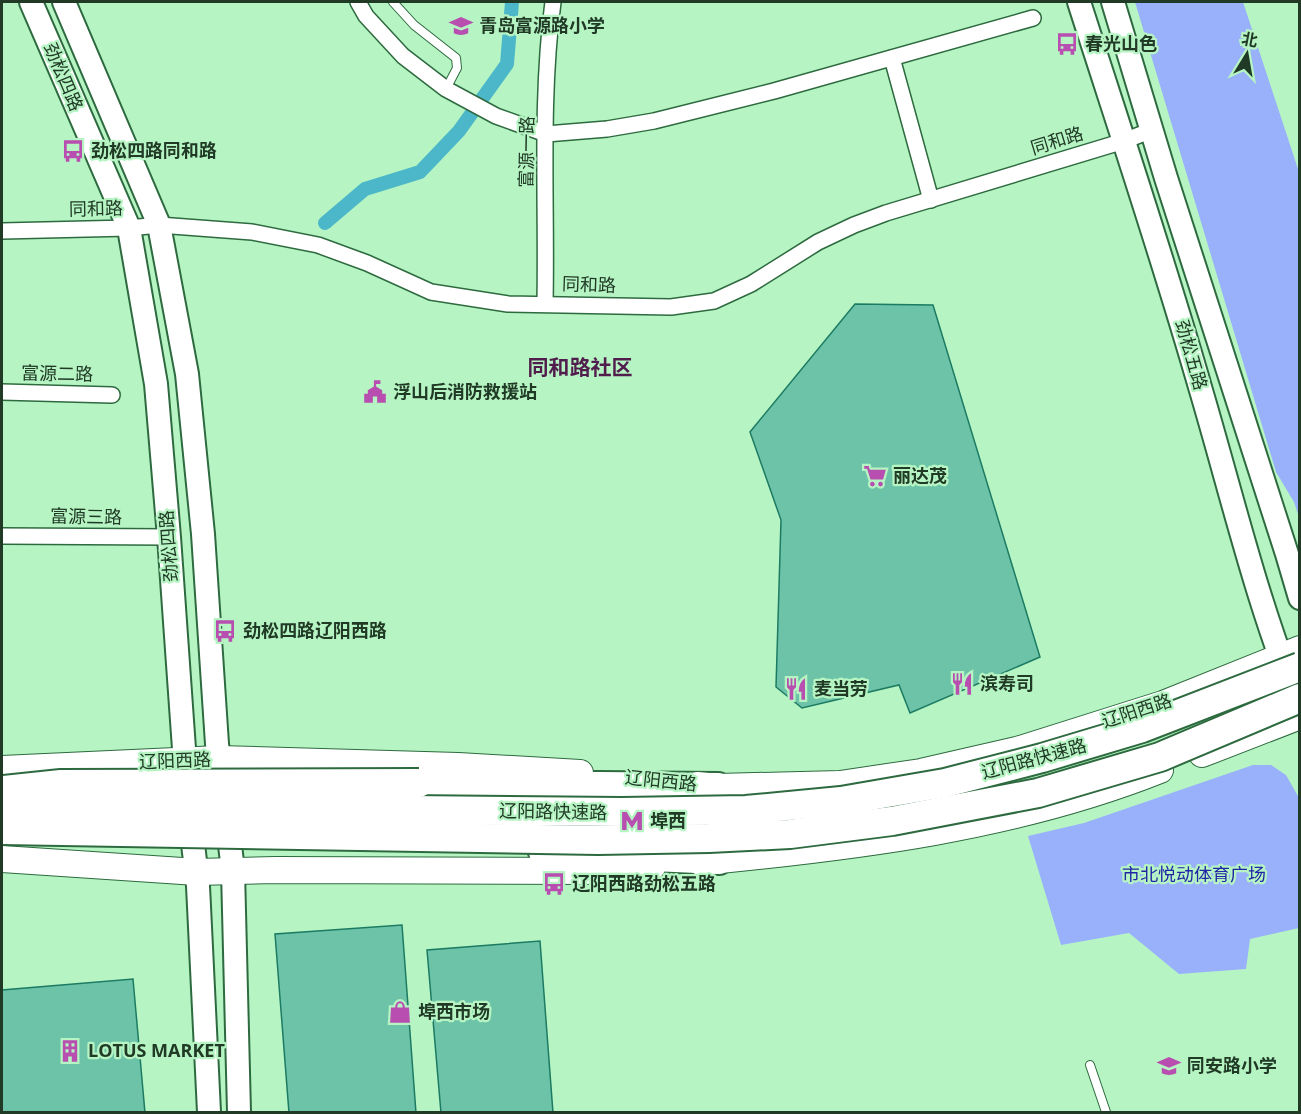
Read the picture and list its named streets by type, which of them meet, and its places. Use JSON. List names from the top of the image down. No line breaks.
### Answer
{"streets":{"highway":["辽阳路快速路"],"main road":["辽阳西路"],"street":["劲松四路","同和路","富源一路","劲松五路","富源二路","富源三路"]},"crossings":[["劲松四路","同和路"],["劲松四路","富源三路"],["劲松四路","辽阳西路"],["同和路","富源一路"],["同和路","劲松五路"],["劲松五路","辽阳西路"],["劲松五路","辽阳路快速路"],["辽阳西路","辽阳路快速路"]],"districts":["同和路社区"],"parks":["市北悦动体育广场"],"places":{"school or university":["青岛富源路小学","同安路小学"],"bus stop":["春光山色","劲松四路同和路","劲松四路辽阳西路","辽阳西路劲松五路"],"public building":["浮山后消防救援站"],"supermarket":["丽达茂"],"restaurant":["滨寿司","麦当劳"],"metro station":["埠西"],"shop":["埠西市场"],"building":["LOTUS MARKET"]},"north":"top"}
